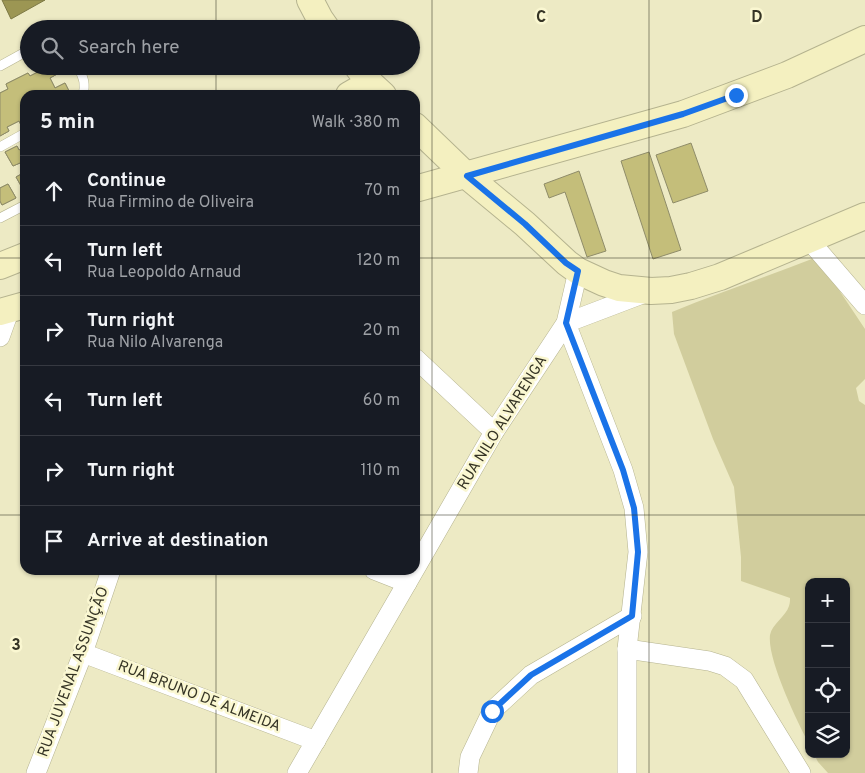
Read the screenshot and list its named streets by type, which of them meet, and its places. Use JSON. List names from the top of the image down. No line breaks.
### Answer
{"streets":{"street":["RUA NILO ALVARENGA","RUA JUVENAL ASSUNÇÃO","RUA BRUNO DE ALMEIDA"]},"crossings":[["RUA NILO ALVARENGA","RUA BRUNO DE ALMEIDA"],["RUA JUVENAL ASSUNÇÃO","RUA BRUNO DE ALMEIDA"]],"page":{"search":"Search here","heading":["5 min","Walk · 380 m"],"list":[["Continue","Rua Firmino de Oliveira","70 m"],["Turn left","Rua Leopoldo Arnaud","120 m"],["Turn right","Rua Nilo Alvarenga","20 m"],["Turn left","60 m"],["Turn right","110 m"],"Arrive at destination"],"map_buttons":["+","−"]},"grid":{"columns":["C","D"],"rows":["3"]}}
